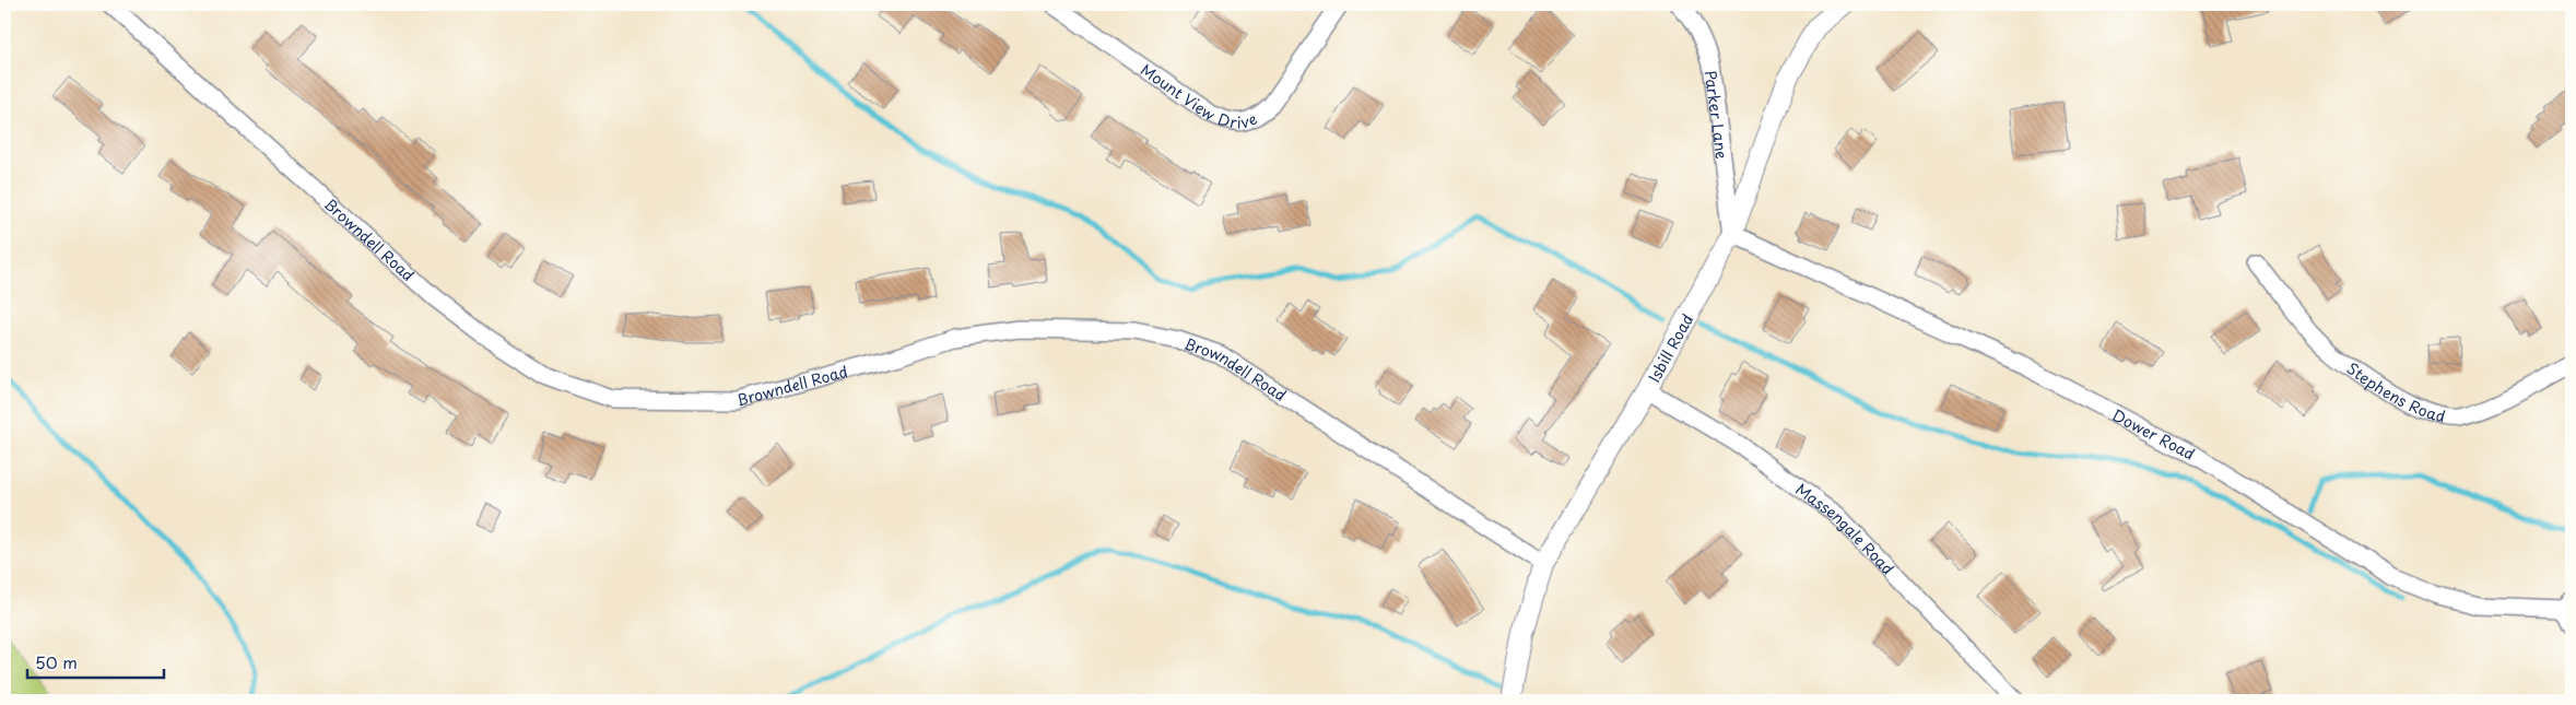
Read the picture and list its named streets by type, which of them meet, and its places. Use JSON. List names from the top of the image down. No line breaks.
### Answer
{"streets":{"street":["Mount View Drive","Parker Lane","Browndell Road","Isbill Road","Stephens Road","Dower Road","Massengale Road"]},"crossings":[["Parker Lane","Isbill Road"],["Parker Lane","Dower Road"],["Browndell Road","Isbill Road"],["Isbill Road","Dower Road"],["Isbill Road","Massengale Road"]],"scale_bar":"50 m"}
